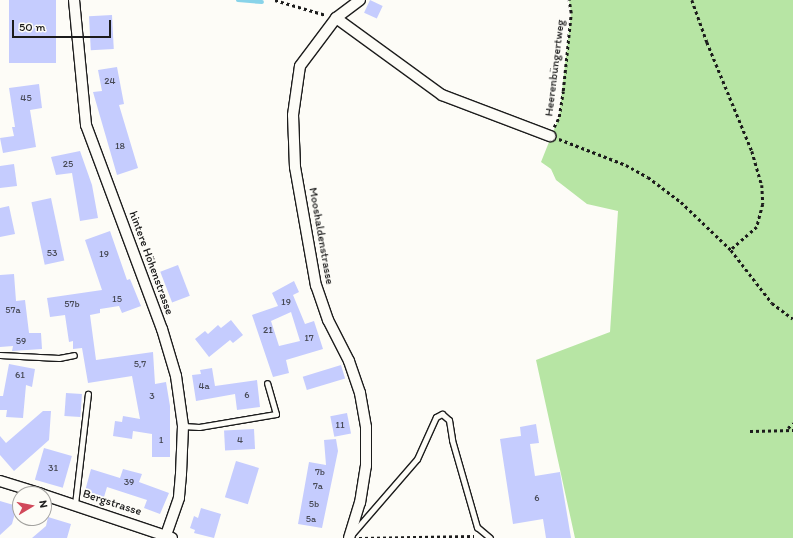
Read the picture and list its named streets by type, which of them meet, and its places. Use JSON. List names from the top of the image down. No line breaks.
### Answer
{"streets":{"street":["Mooshaldenstrasse","hintere Höhenstrasse","Bergstrasse"],"path":["Heerenbüngertweg"]},"crossings":[["hintere Höhenstrasse","Bergstrasse"]],"house_numbers":["24","45","18","25","53","19","15","19","57b","57a","21","17","59","5,7","61","4a","6","3","11","1","4","31","7b","39","7a","6","5b","5a"],"scale_bar":"50 m","north":"right"}
